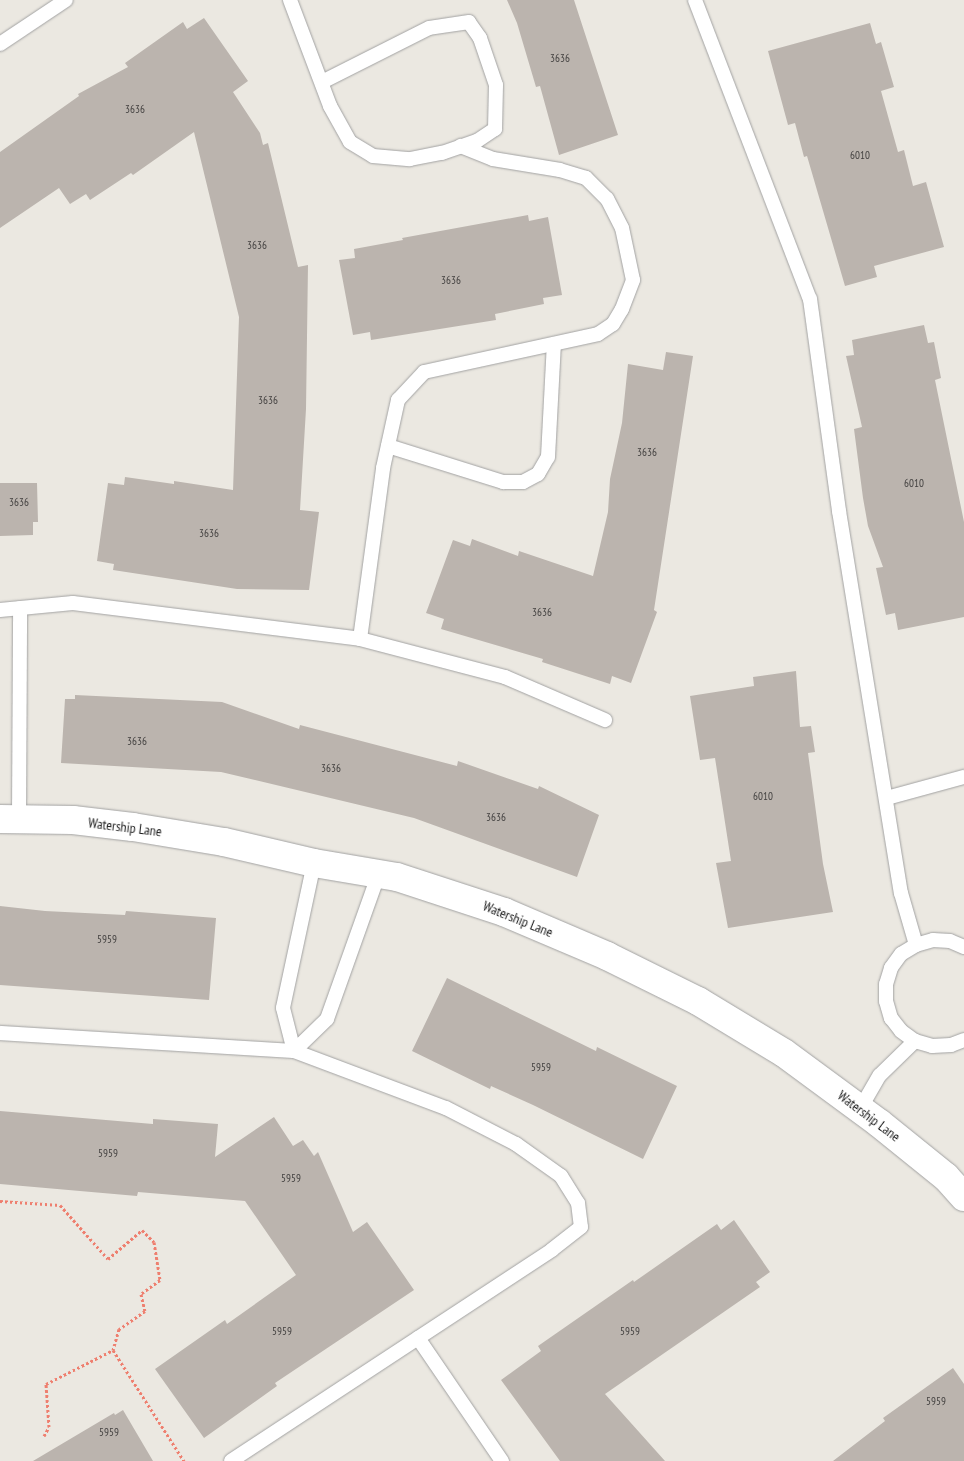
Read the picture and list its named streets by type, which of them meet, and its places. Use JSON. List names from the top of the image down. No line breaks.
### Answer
{"streets":{"street":["Watership Lane"]},"house_numbers":["3636","3636","6010","3636","3636","3636","3636","6010","3636","3636","3636","3636","3636","6010","3636","5959","5959","5959","5959","5959","5959","5959","5959"]}
